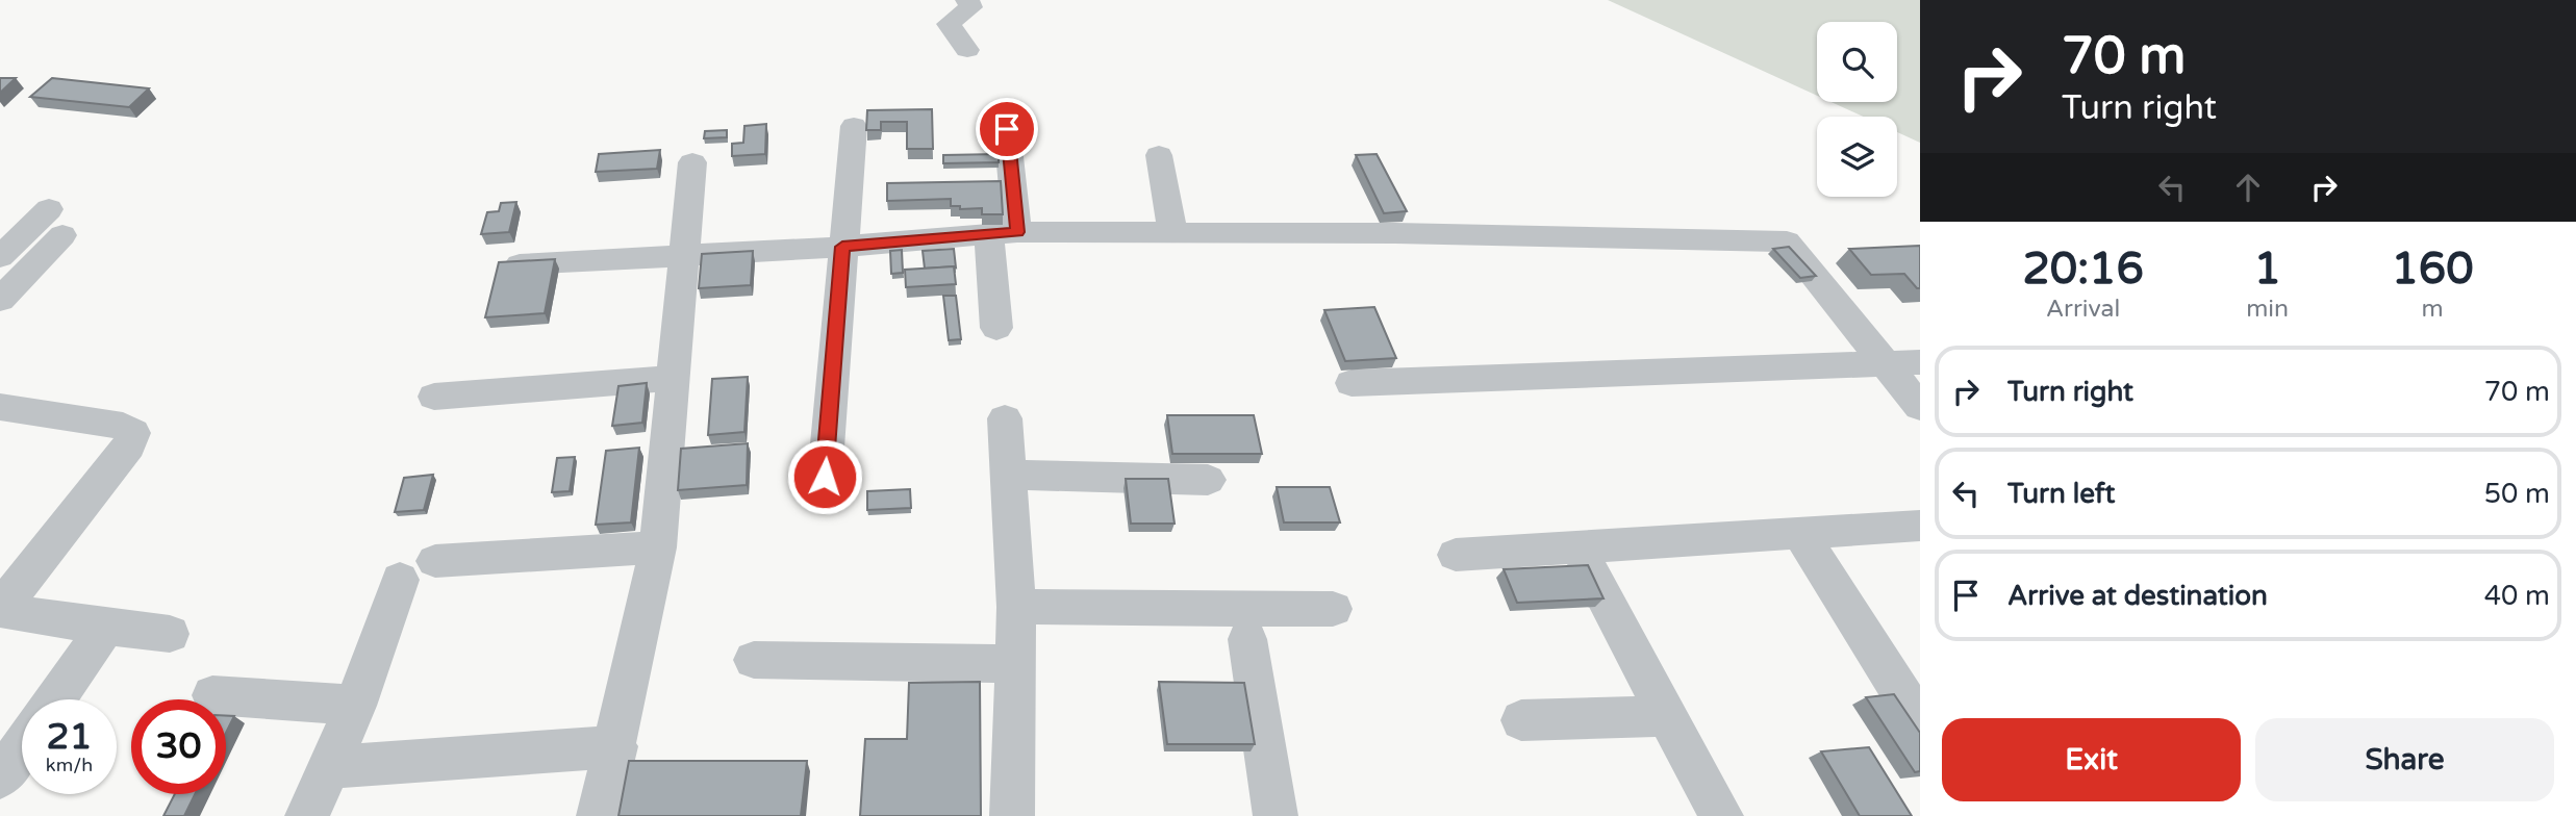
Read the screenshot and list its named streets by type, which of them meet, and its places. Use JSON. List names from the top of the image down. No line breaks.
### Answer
{"page":{"turn":["70 m","Turn right"],"eta":["20:16","Arrival","1","min","160","m"],"list":[{"name":"Turn right","value":"70 m"},{"name":"Turn left","value":"50 m"},{"name":"Arrive at destination","value":"40 m"}],"speed":"21 km/h","limit":"30","buttons":["Exit","Share"]}}
